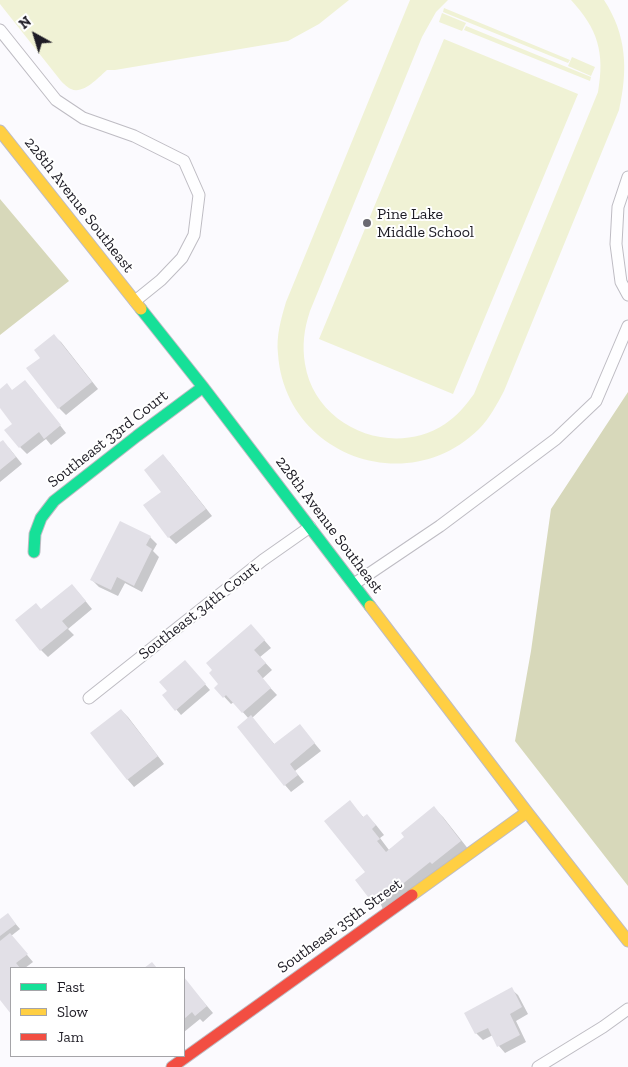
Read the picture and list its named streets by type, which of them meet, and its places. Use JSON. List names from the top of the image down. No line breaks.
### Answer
{"streets":{"main road":["228th Avenue Southeast","Southeast 33rd Court","Southeast 35th Street"],"lane":["Southeast 34th Court"]},"crossings":[["228th Avenue Southeast","Southeast 33rd Court"],["228th Avenue Southeast","Southeast 34th Court"],["228th Avenue Southeast","Southeast 35th Street"]],"places":["Pine Lake Middle School"],"legend":["Fast","Slow","Jam"],"north":"top left"}
